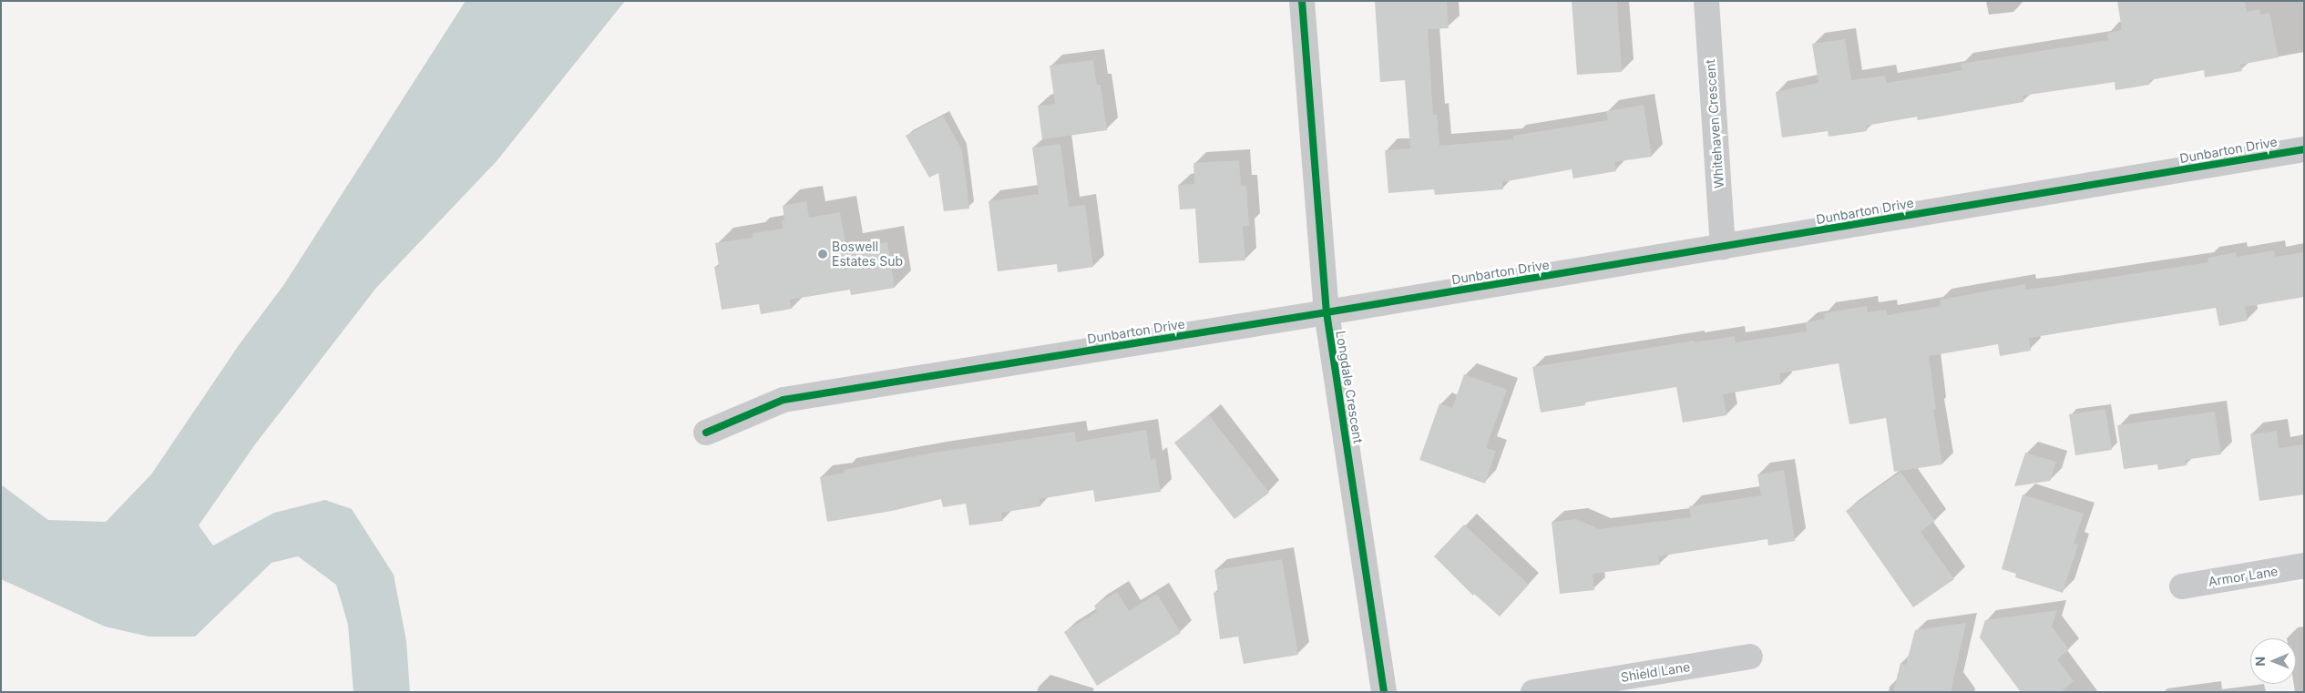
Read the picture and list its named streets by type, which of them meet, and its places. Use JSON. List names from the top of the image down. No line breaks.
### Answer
{"streets":{"street":["Whitehaven Crescent","Dunbarton Drive","Longdale Crescent","Armor Lane","Shield Lane"]},"crossings":[["Whitehaven Crescent","Dunbarton Drive"],["Dunbarton Drive","Longdale Crescent"]],"places":["Boswell Estates Sub"],"north":"left"}
